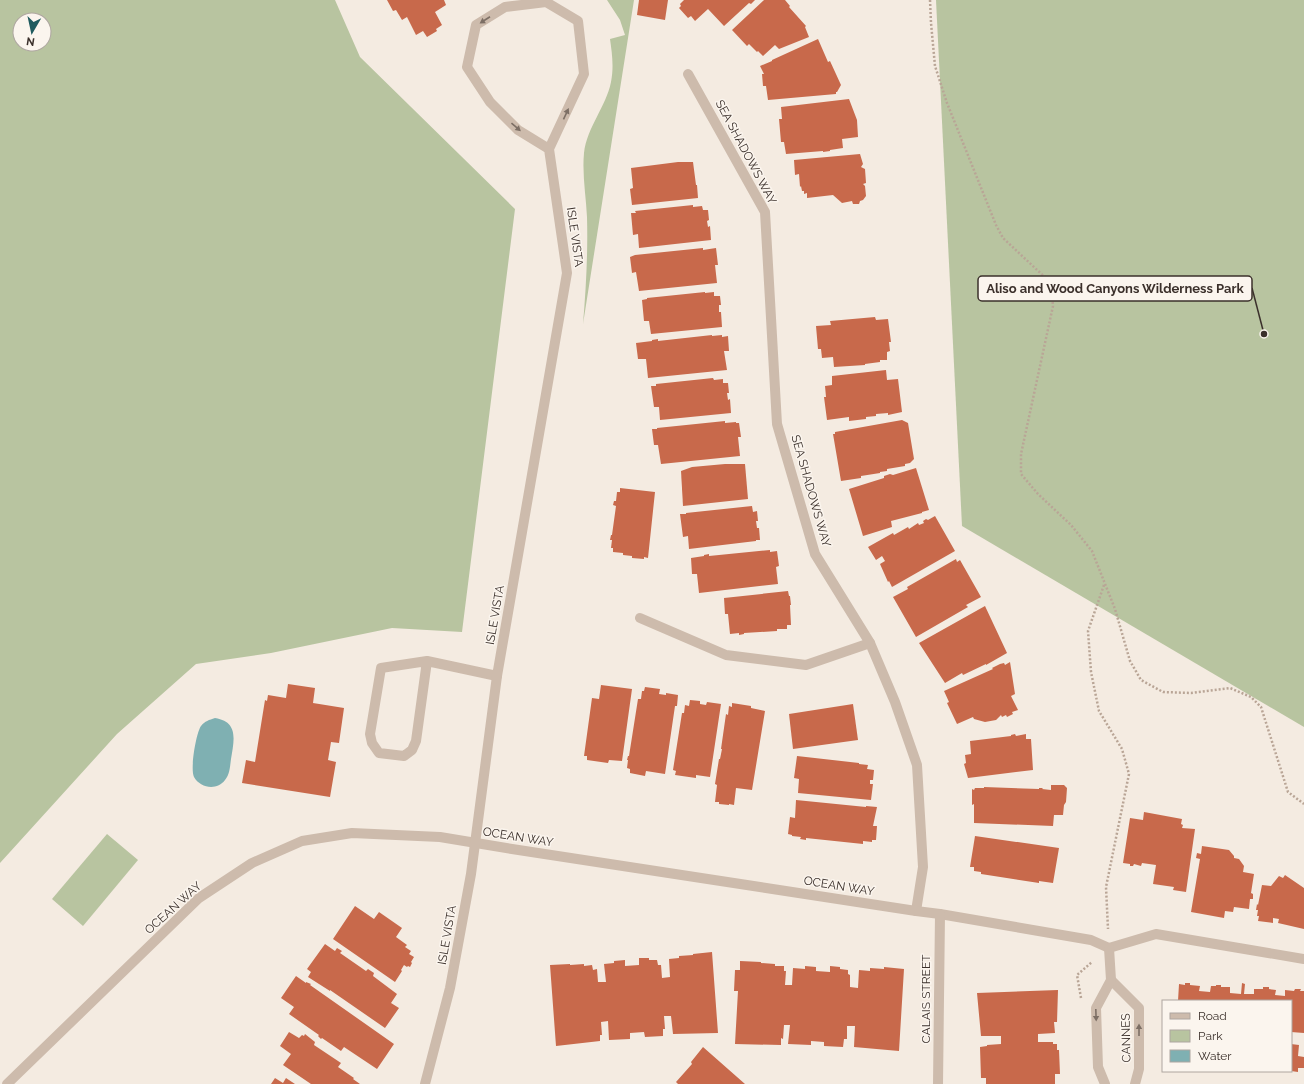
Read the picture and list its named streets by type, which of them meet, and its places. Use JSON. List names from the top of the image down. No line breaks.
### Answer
{"streets":{"street":["SEA SHADOWS WAY","ISLE VISTA","OCEAN WAY","CALAIS STREET","CANNES"]},"crossings":[["SEA SHADOWS WAY","OCEAN WAY"],["ISLE VISTA","OCEAN WAY"],["OCEAN WAY","CALAIS STREET"]],"places":["Aliso and Wood Canyons Wilderness Park"],"legend":["Road","Park","Water"],"north":"bottom"}
